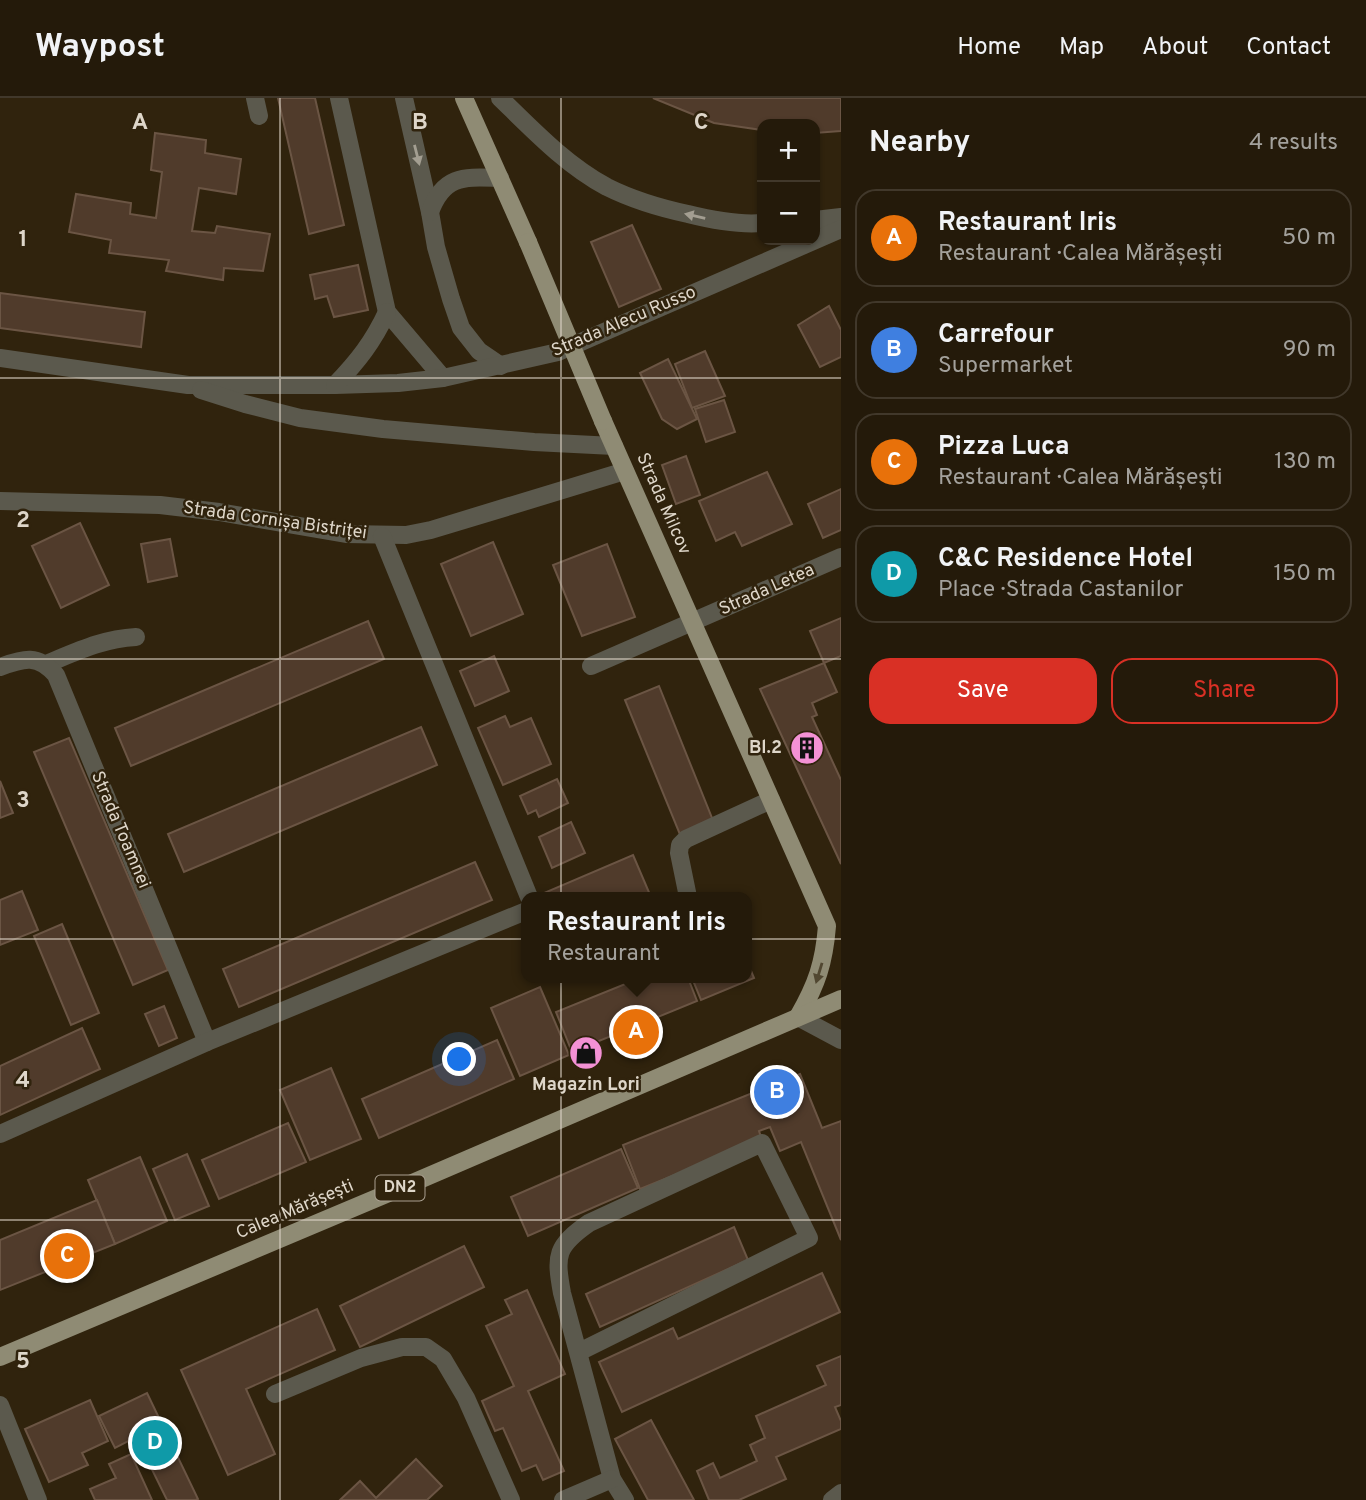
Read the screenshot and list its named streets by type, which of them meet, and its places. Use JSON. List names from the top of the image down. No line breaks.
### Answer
{"streets":{"main road":["Strada Milcov","DN2","Calea Mărășești"],"street":["Strada Alecu Russo","Strada Cornișa Bistriței","Strada Letea","Strada Toamnei"]},"crossings":[["Strada Alecu Russo","Strada Milcov"],["Strada Milcov","Strada Cornișa Bistriței"],["Strada Milcov","Strada Letea"],["DN2","Calea Mărășești"]],"places":{"building":["Bl.2"],"shop":["Magazin Lori"]},"page":{"header":"Waypost","nav":["Home","Map","About","Contact"],"heading":["Nearby","4 results"],"map_buttons":["+","−"],"list":[{"mark":"A","name":"Restaurant Iris","note":"Restaurant · Calea Mărășești","value":"50 m"},{"mark":"B","name":"Carrefour","note":"Supermarket","value":"90 m"},{"mark":"C","name":"Pizza Luca","note":"Restaurant · Calea Mărășești","value":"130 m"},{"mark":"D","name":"C&C Residence Hotel","note":"Place · Strada Castanilor","value":"150 m"}],"buttons":["Save","Share"],"popup":["Restaurant Iris","Restaurant"],"pins":["A","B","C","D"]},"grid":{"columns":["A","B","C"],"rows":["1","2","3","4","5"]}}
